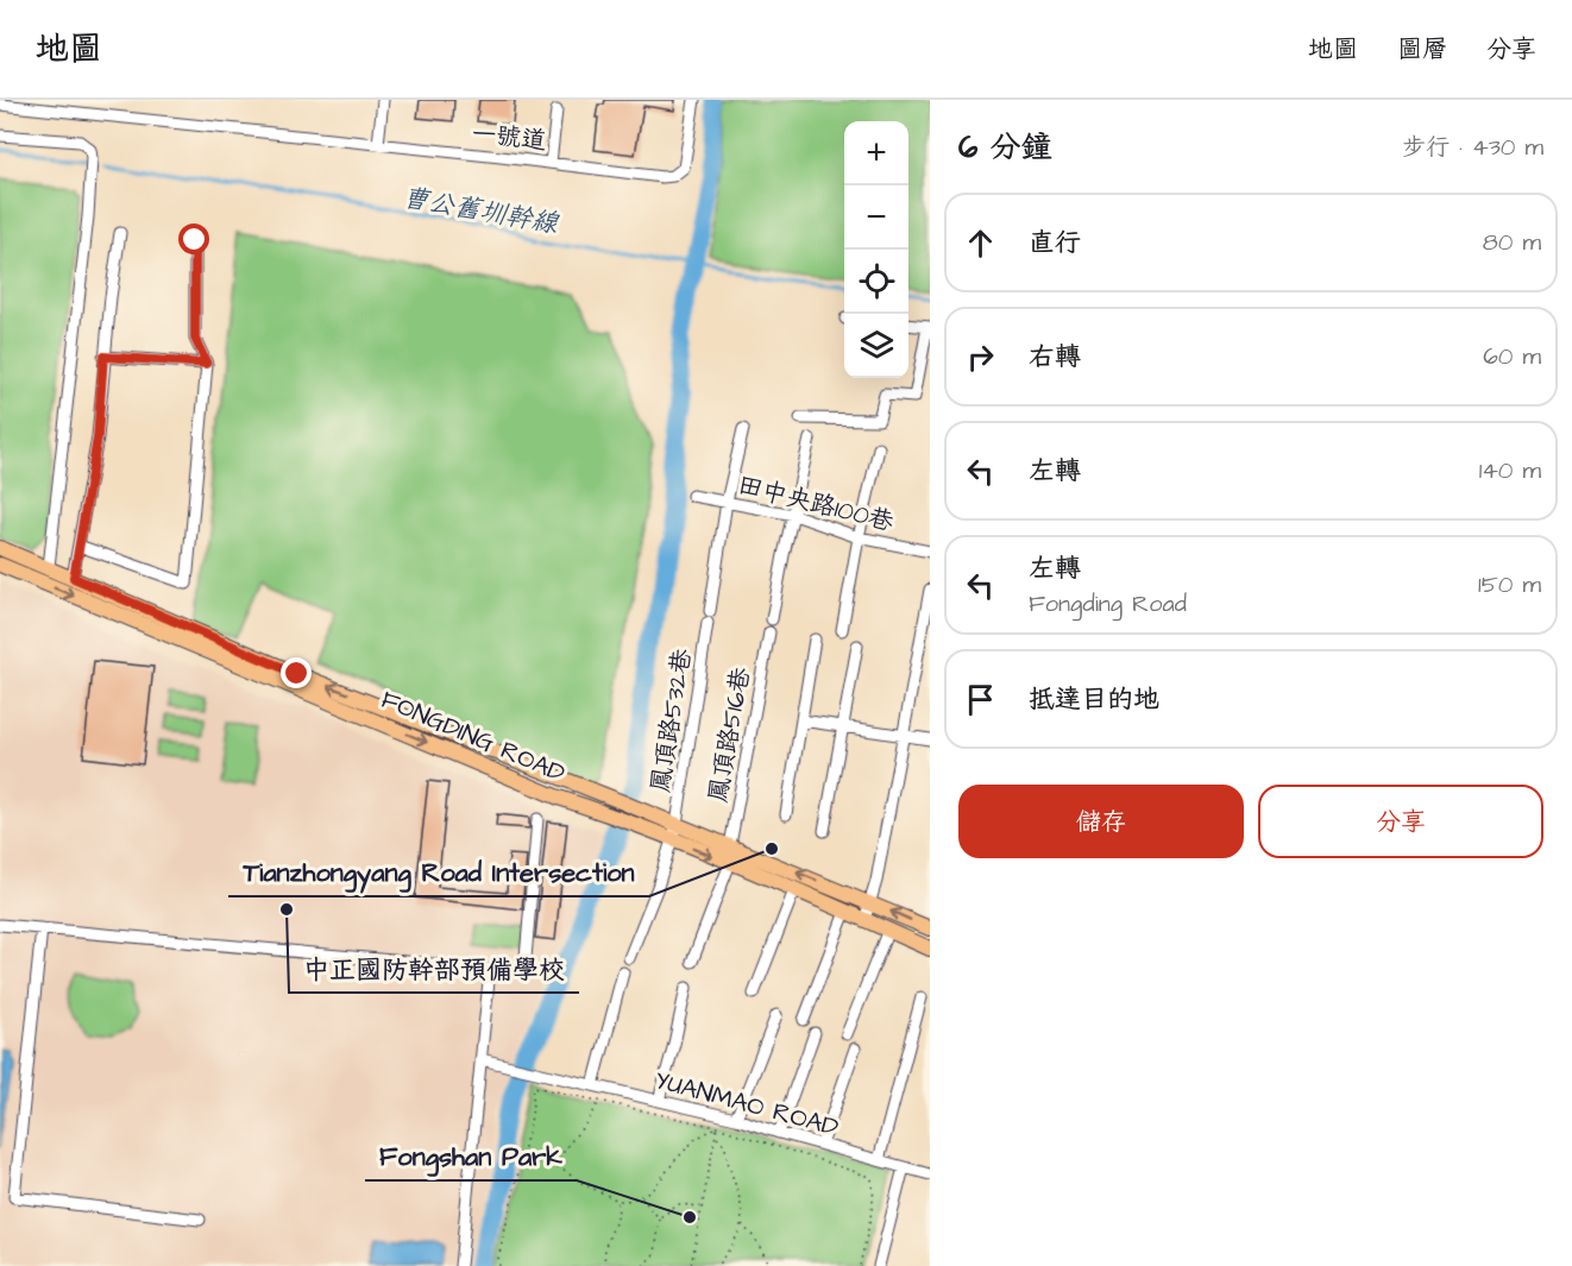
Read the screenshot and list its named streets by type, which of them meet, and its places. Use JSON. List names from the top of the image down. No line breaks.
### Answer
{"streets":{"main road":["FONGDING ROAD"],"street":["一號道","田中央路100巷","鳳頂路532巷","鳳頂路516巷","YUANMAO ROAD"]},"crossings":[["田中央路100巷","鳳頂路532巷"],["田中央路100巷","鳳頂路516巷"],["鳳頂路532巷","FONGDING ROAD"],["鳳頂路516巷","FONGDING ROAD"]],"water":["曹公舊圳幹線"],"places":["Tianzhongyang Road Intersection","中正國防幹部預備學校","Fongshan Park"],"page":{"header":"地圖","nav":["地圖","圖層","分享"],"heading":["6 分鐘","步行 · 430 m"],"map_buttons":["+","−"],"list":[["直行","80 m"],["右轉","60 m"],["左轉","140 m"],["左轉","Fongding Road","150 m"],"抵達目的地"],"buttons":["儲存","分享"]}}
